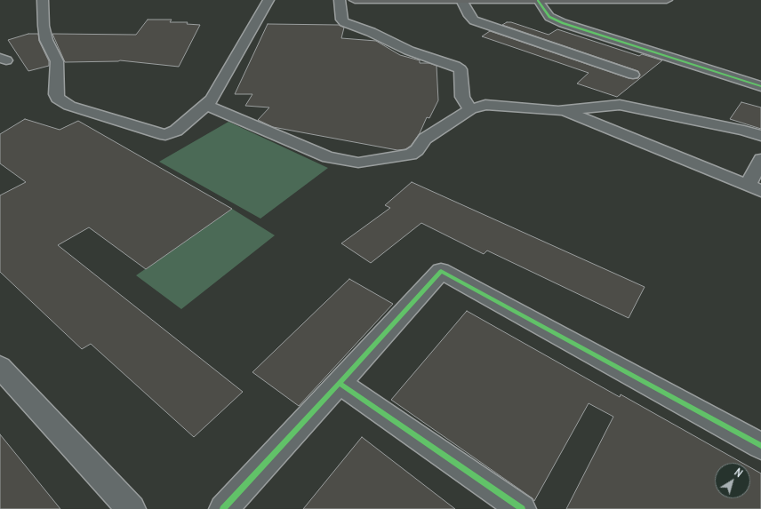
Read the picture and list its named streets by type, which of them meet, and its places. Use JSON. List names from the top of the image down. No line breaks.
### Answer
{"north":"top right"}
